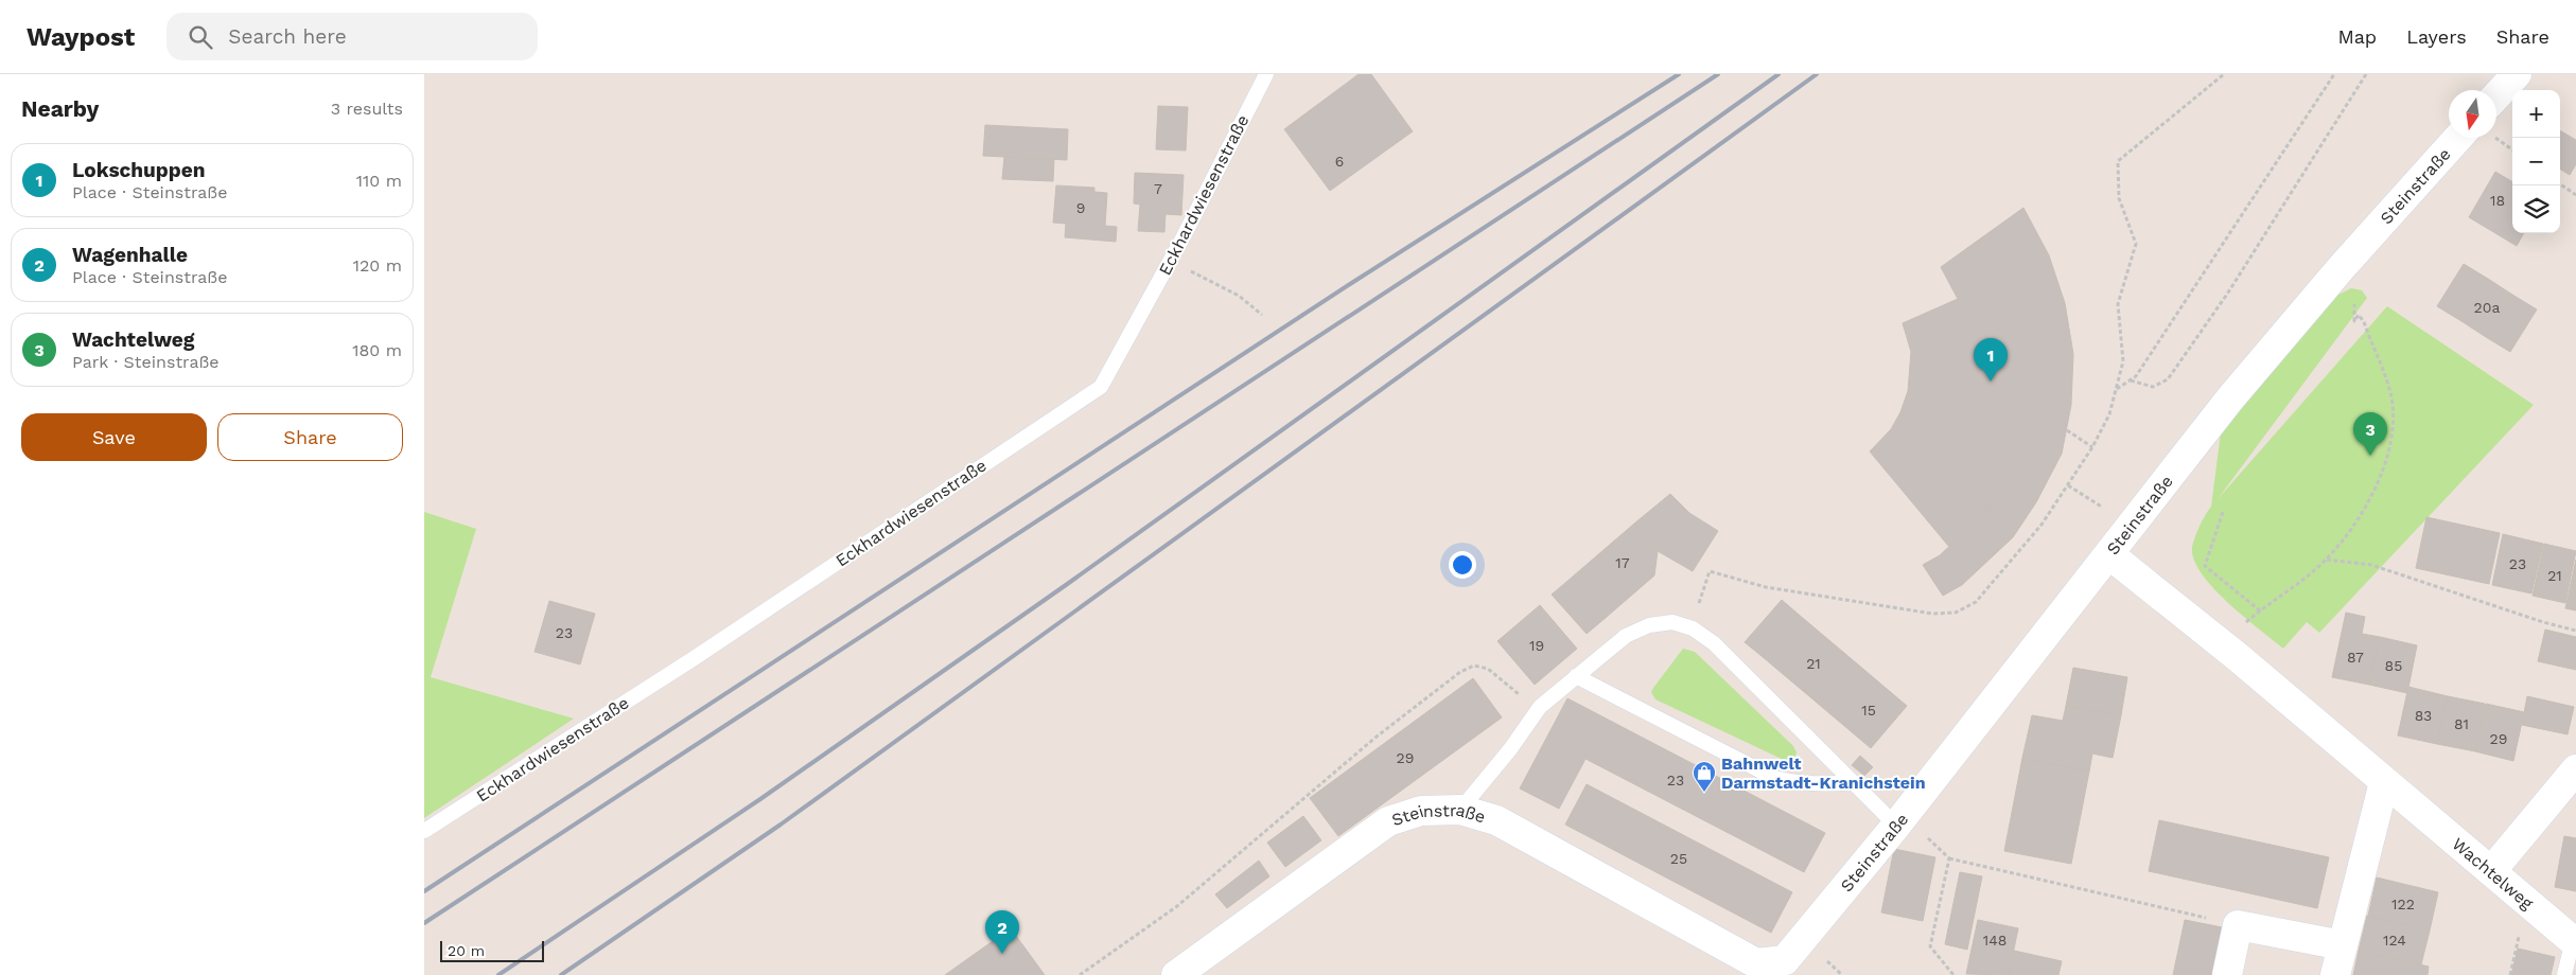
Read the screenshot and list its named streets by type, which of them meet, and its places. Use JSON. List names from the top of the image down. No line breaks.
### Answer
{"streets":{"street":["Steinstraße","Wachtelweg"],"lane":["Eckhardwiesenstraße"]},"crossings":[["Steinstraße","Wachtelweg"]],"places":{"shop":["Bahnwelt Darmstadt-Kranichstein"]},"house_numbers":["6","7","18","9","20a","17","23","21","23","19","87","21","85","15","83","81","29","29","23","25","122","148","124"],"scale_bar":"20 m","north":"bottom","page":{"header":"Waypost","search":"Search here","nav":["Map","Layers","Share"],"heading":["Nearby","3 results"],"map_buttons":["+","−"],"list":[{"mark":"1","name":"Lokschuppen","note":"Place · Steinstraße","value":"110 m"},{"mark":"2","name":"Wagenhalle","note":"Place · Steinstraße","value":"120 m"},{"mark":"3","name":"Wachtelweg","note":"Park · Steinstraße","value":"180 m"}],"pins":["1","3","2"],"buttons":["Save","Share"],"scale":"20 m"}}
